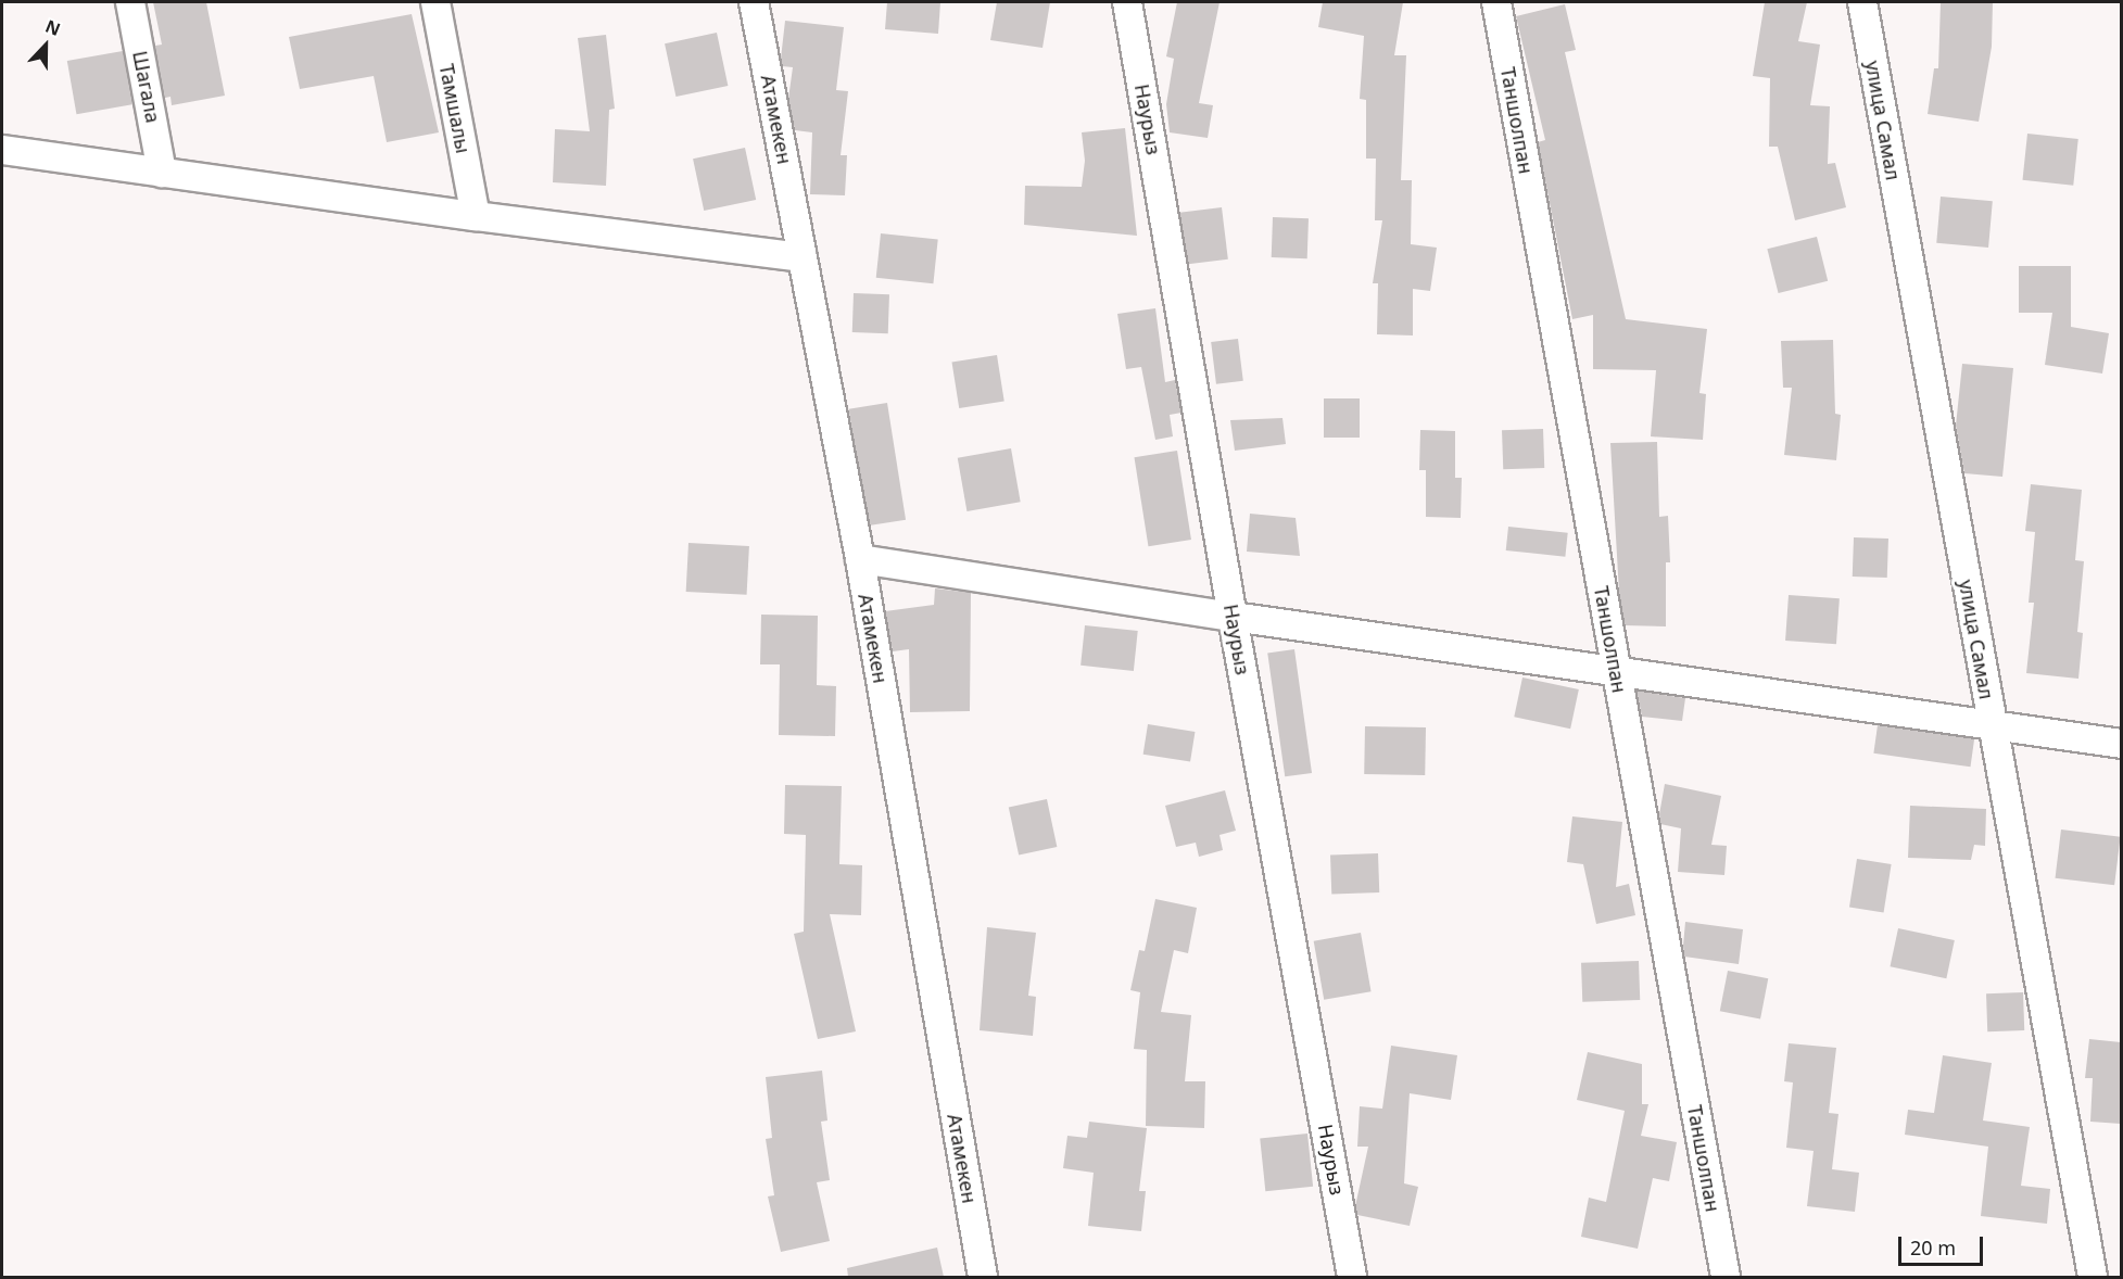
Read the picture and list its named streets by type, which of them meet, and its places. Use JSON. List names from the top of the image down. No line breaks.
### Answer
{"streets":{"street":["Шагала","Тамшалы","Атамекен","Наурыз","Таншолпан","улица Самал"]},"scale_bar":"20 m","north":"top"}
